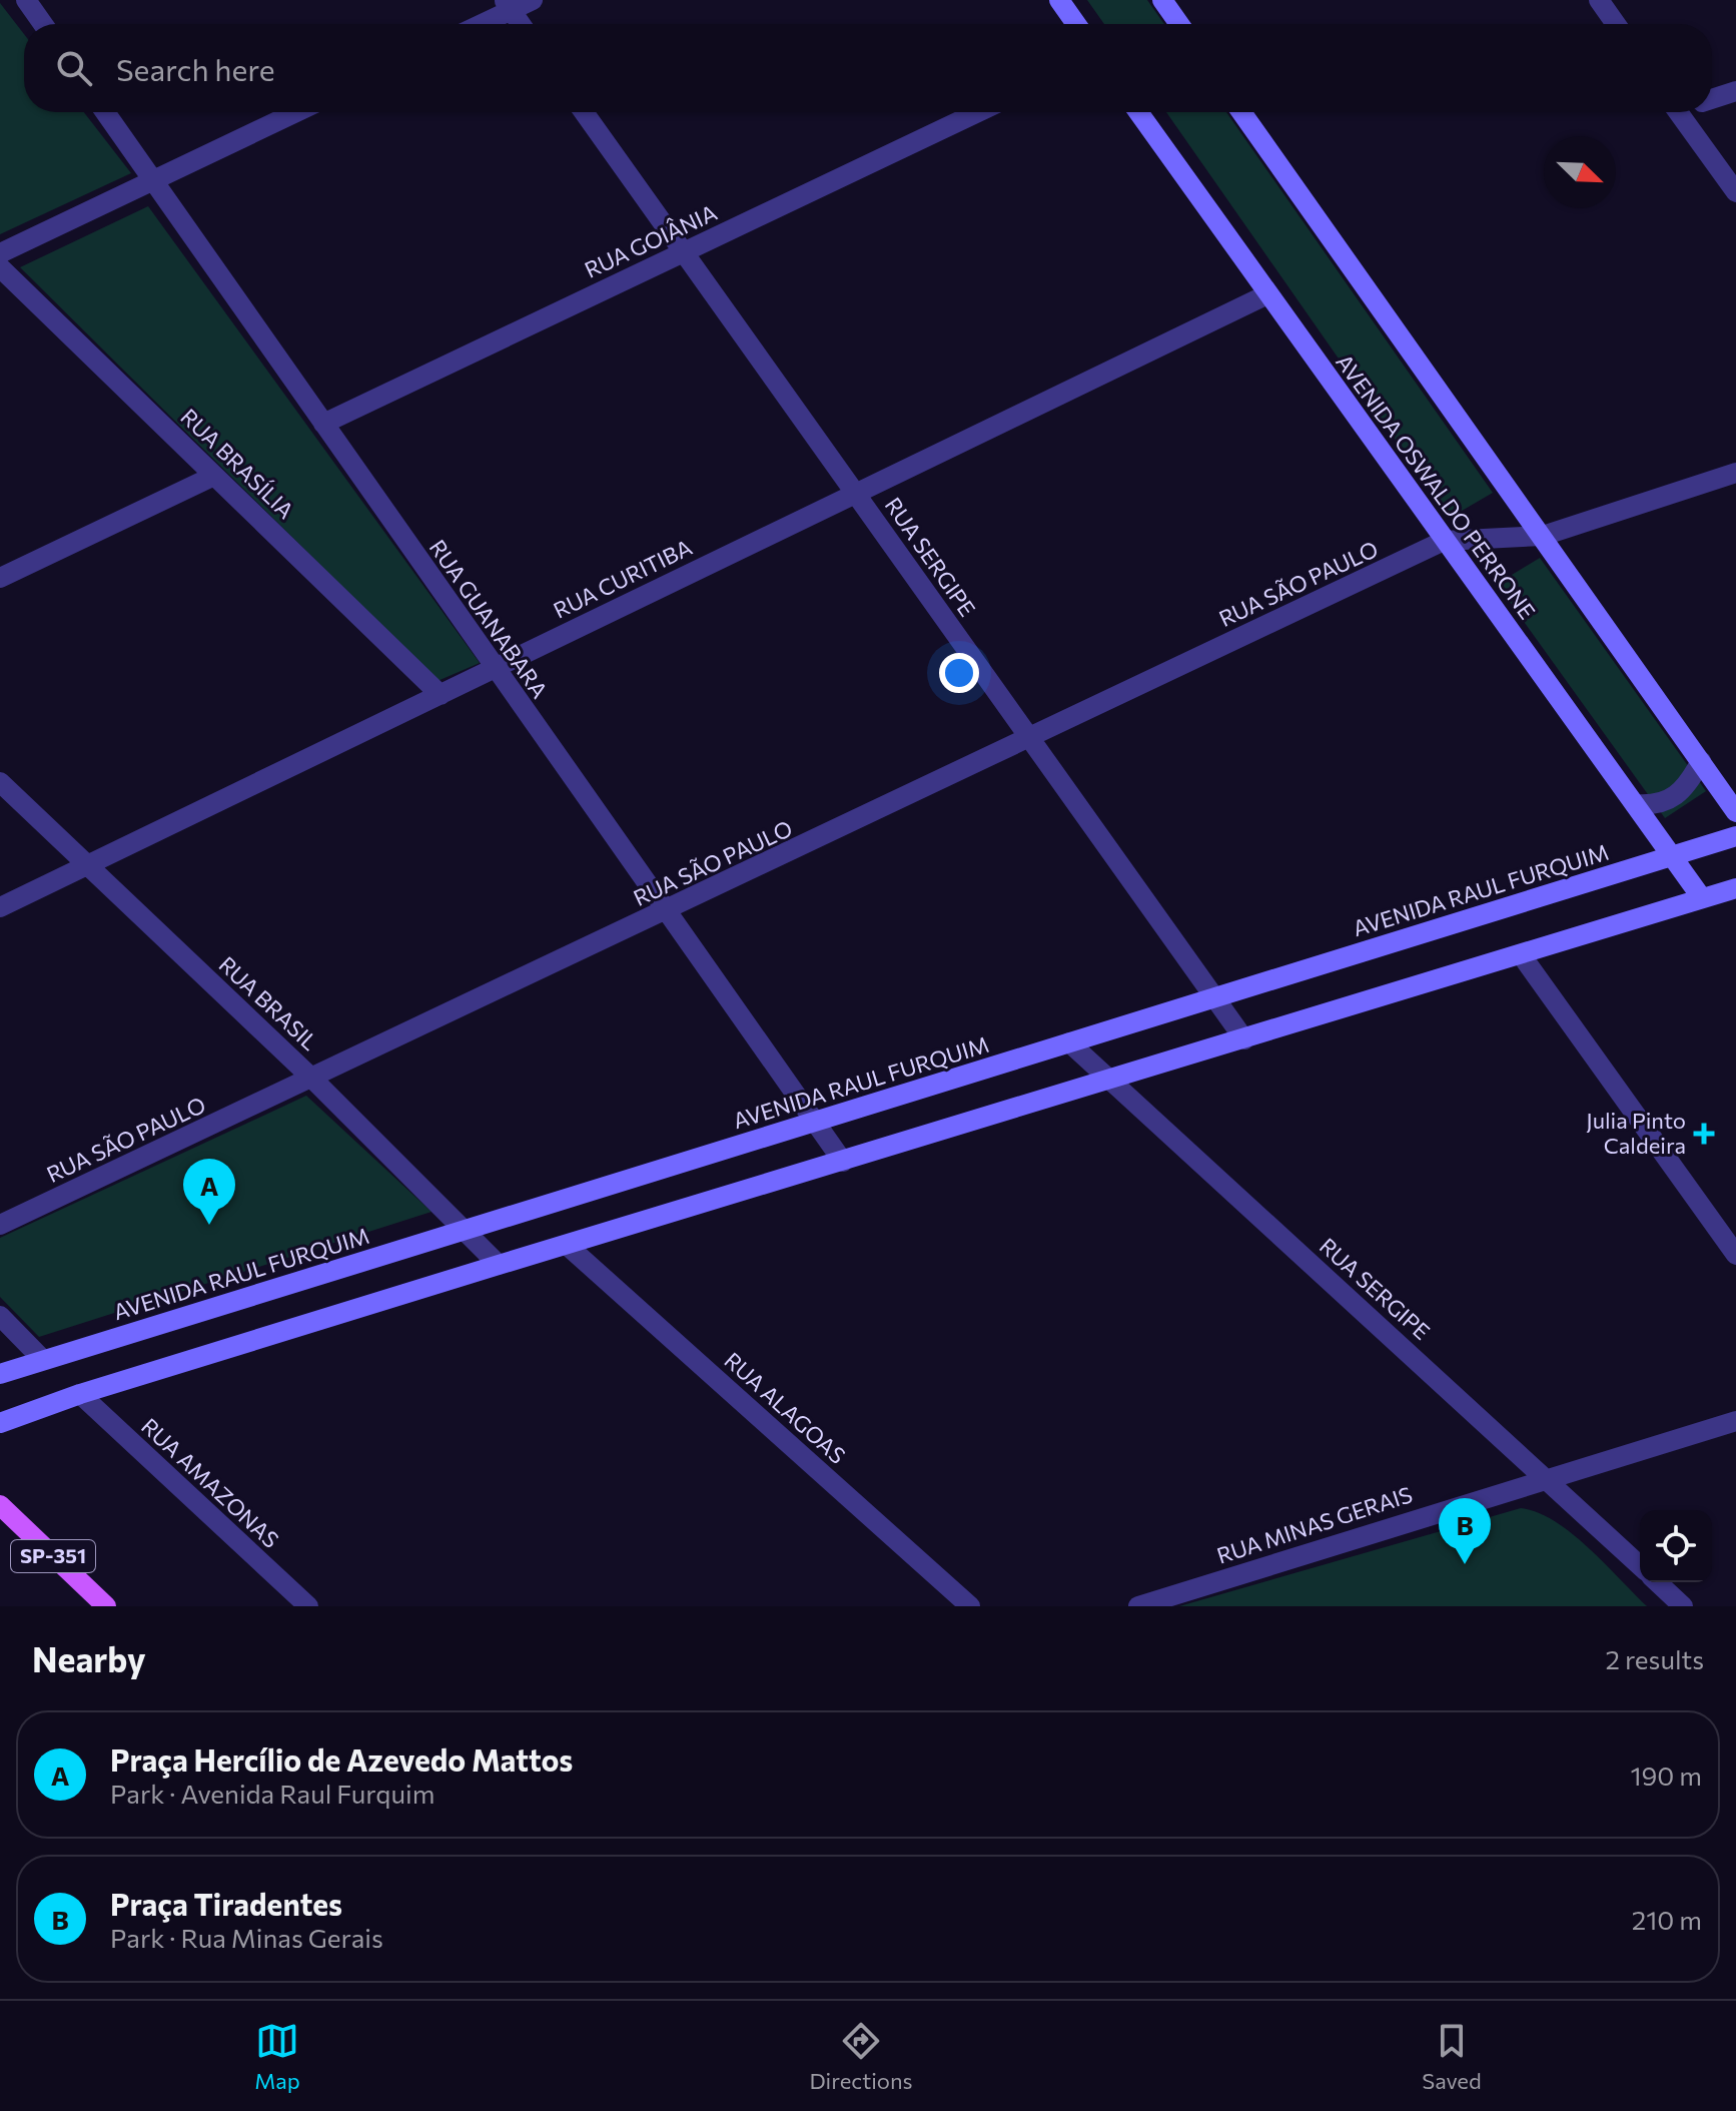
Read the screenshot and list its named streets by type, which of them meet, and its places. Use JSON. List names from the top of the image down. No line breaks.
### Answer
{"streets":{"main road":["AVENIDA OSWALDO PERRONE","AVENIDA RAUL FURQUIM","SP-351"],"street":["RUA GOIÂNIA","RUA BRASÍLIA","RUA SERGIPE","RUA CURITIBA","RUA SÃO PAULO","RUA GUANABARA","RUA BRASIL","RUA ALAGOAS","RUA AMAZONAS","RUA MINAS GERAIS"]},"crossings":[["RUA GOIÂNIA","RUA SERGIPE"],["RUA GOIÂNIA","RUA GUANABARA"],["RUA BRASÍLIA","RUA CURITIBA"],["AVENIDA OSWALDO PERRONE","RUA CURITIBA"],["AVENIDA OSWALDO PERRONE","RUA SÃO PAULO"],["AVENIDA OSWALDO PERRONE","AVENIDA RAUL FURQUIM"],["RUA SERGIPE","RUA CURITIBA"],["RUA SERGIPE","RUA SÃO PAULO"],["RUA SERGIPE","AVENIDA RAUL FURQUIM"],["RUA SERGIPE","RUA MINAS GERAIS"],["RUA CURITIBA","RUA GUANABARA"],["RUA CURITIBA","RUA BRASIL"],["RUA SÃO PAULO","RUA GUANABARA"],["RUA SÃO PAULO","RUA BRASIL"],["RUA GUANABARA","AVENIDA RAUL FURQUIM"],["AVENIDA RAUL FURQUIM","RUA BRASIL"]],"places":{"health":["Julia Pinto Caldeira"]},"north":"bottom right","page":{"search":"Search here","pins":["A","B"],"heading":["Nearby","2 results"],"list":[{"mark":"A","name":"Praça Hercílio de Azevedo Mattos","note":"Park · Avenida Raul Furquim","value":"190 m"},{"mark":"B","name":"Praça Tiradentes","note":"Park · Rua Minas Gerais","value":"210 m"}],"nav":["Map","Directions","Saved"]}}
